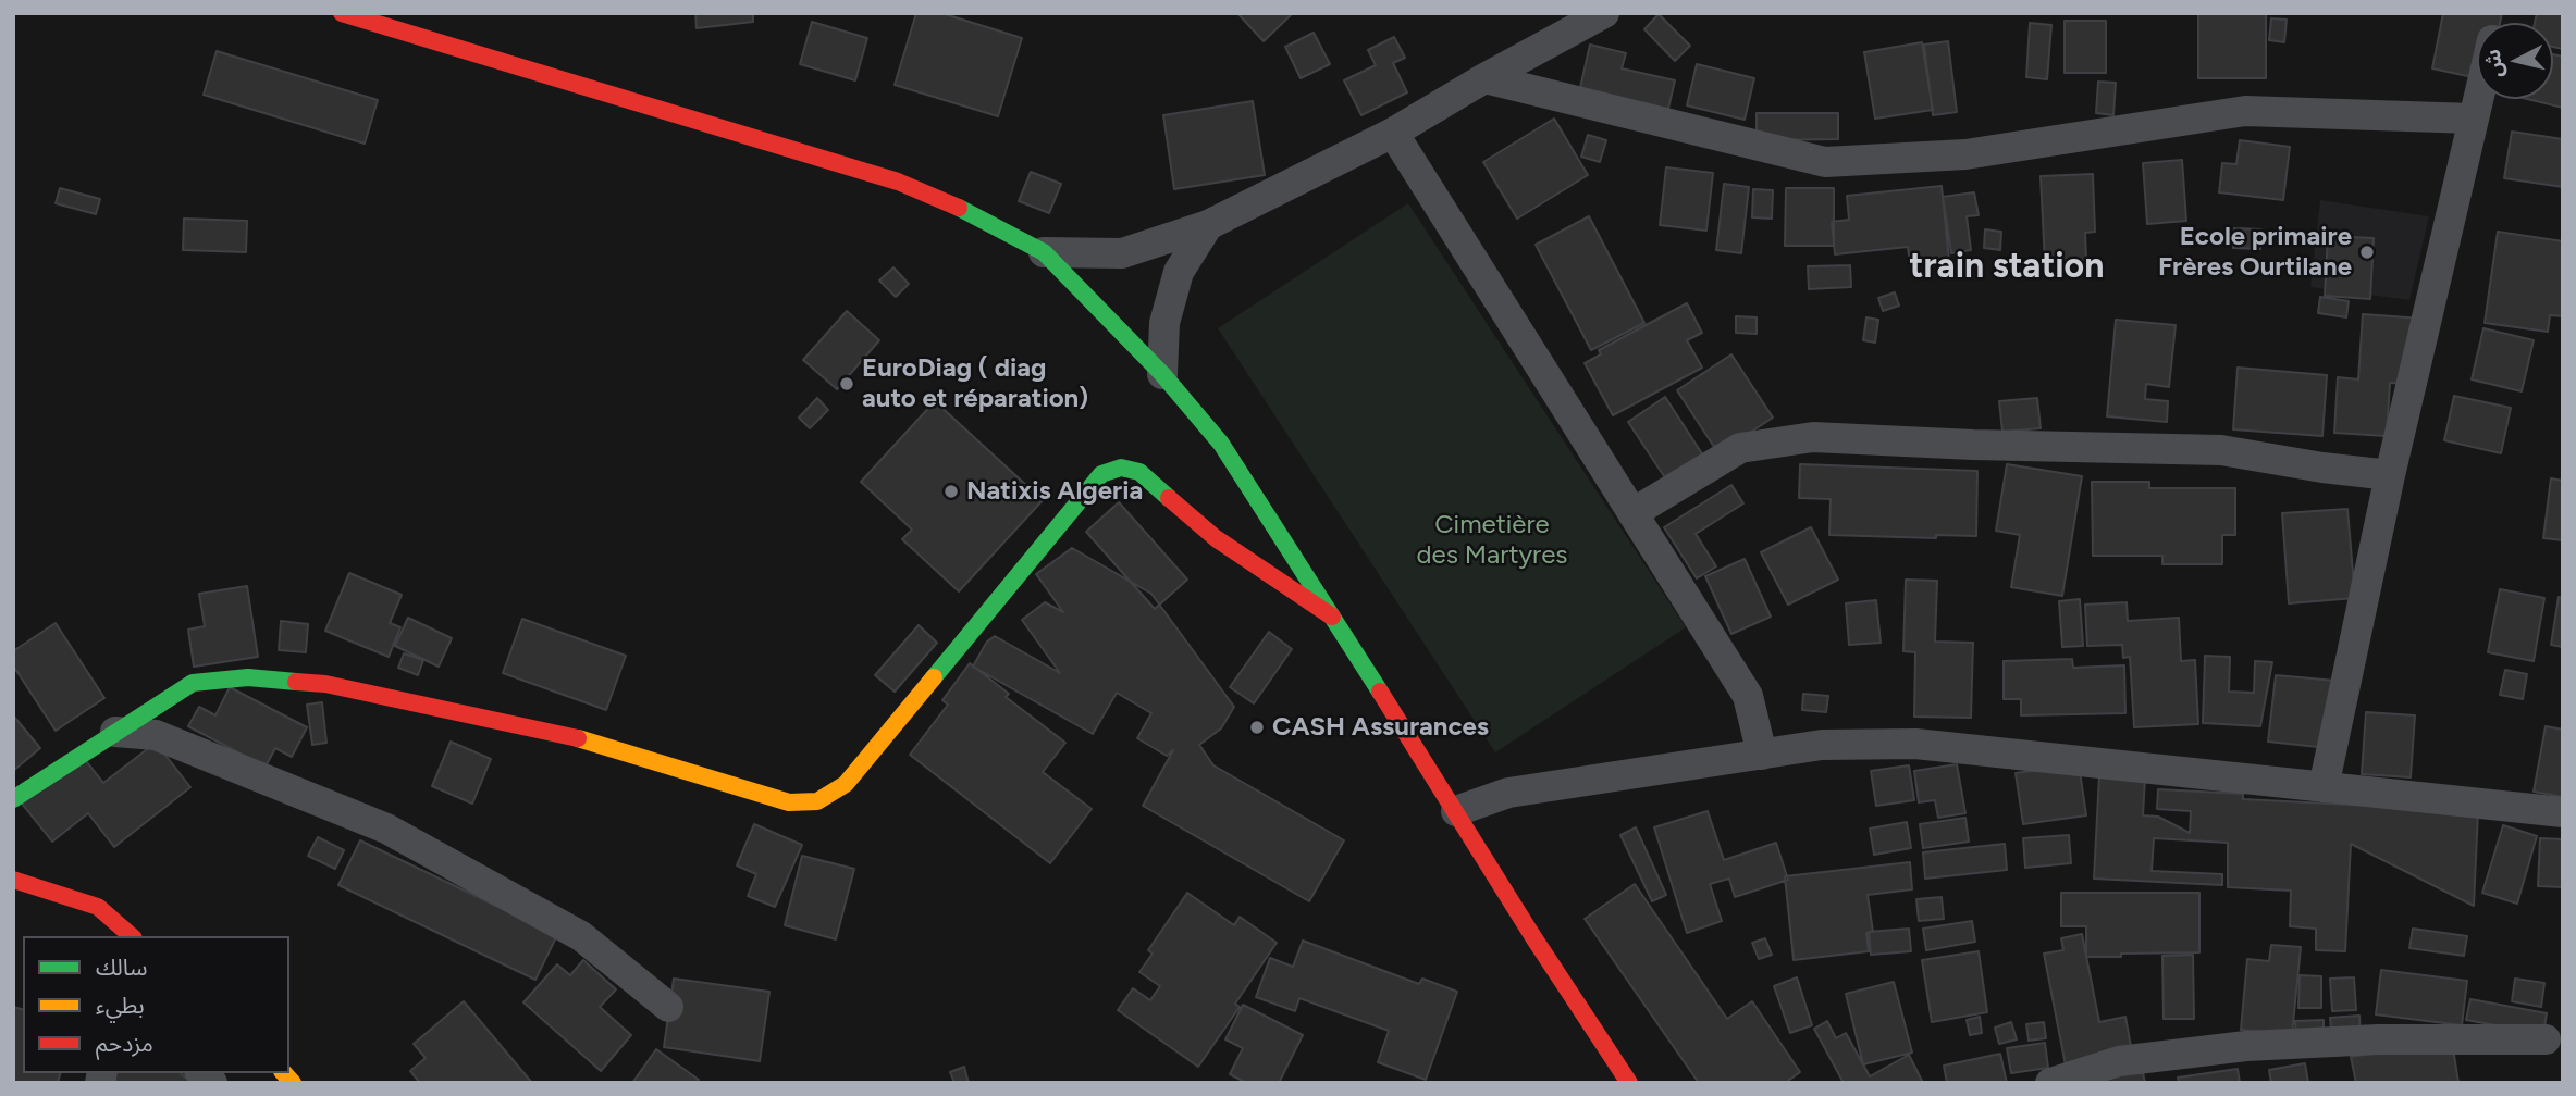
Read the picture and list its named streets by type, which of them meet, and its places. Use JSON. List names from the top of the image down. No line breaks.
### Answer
{"districts":["train station"],"parks":["Cimetière des Martyres"],"places":["Ecole primaire Frères Ourtilane","EuroDiag ( diag auto et réparation)","Natixis Algeria","CASH Assurances"],"legend":["سالك","بطيء","مزدحم"],"north":"left"}
